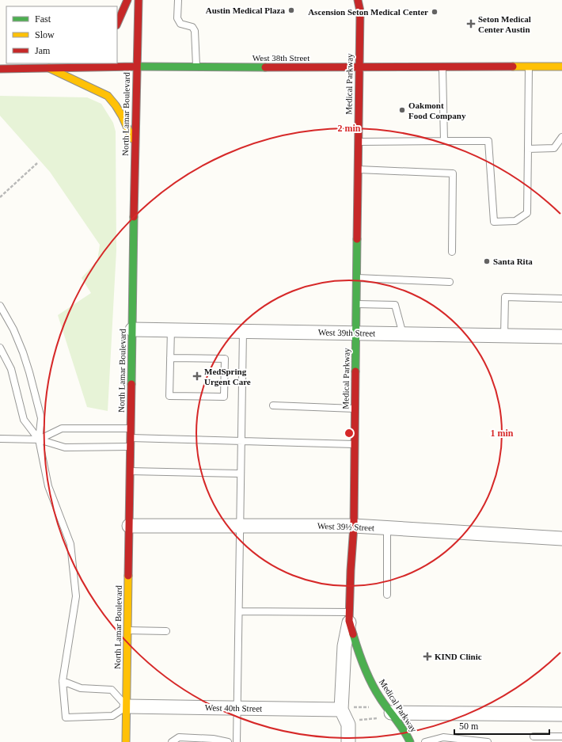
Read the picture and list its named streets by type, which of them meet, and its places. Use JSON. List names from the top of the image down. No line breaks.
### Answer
{"streets":{"main road":["West 38th Street","Medical Parkway","North Lamar Boulevard"],"street":["West 39th Street","West 39½ Street","West 40th Street"]},"crossings":[["West 38th Street","Medical Parkway"],["West 38th Street","North Lamar Boulevard"],["Medical Parkway","West 39th Street"],["Medical Parkway","West 39½ Street"],["North Lamar Boulevard","West 39th Street"],["North Lamar Boulevard","West 39½ Street"],["North Lamar Boulevard","West 40th Street"]],"places":{"other":["Austin Medical Plaza","Ascension Seton Medical Center","Oakmont Food Company","Santa Rita"],"health":["Seton Medical Center Austin","MedSpring Urgent Care","KIND Clinic"]},"legend":["Fast","Slow","Jam"],"scale_bar":"50 m","rings":["2 min","1 min"]}
